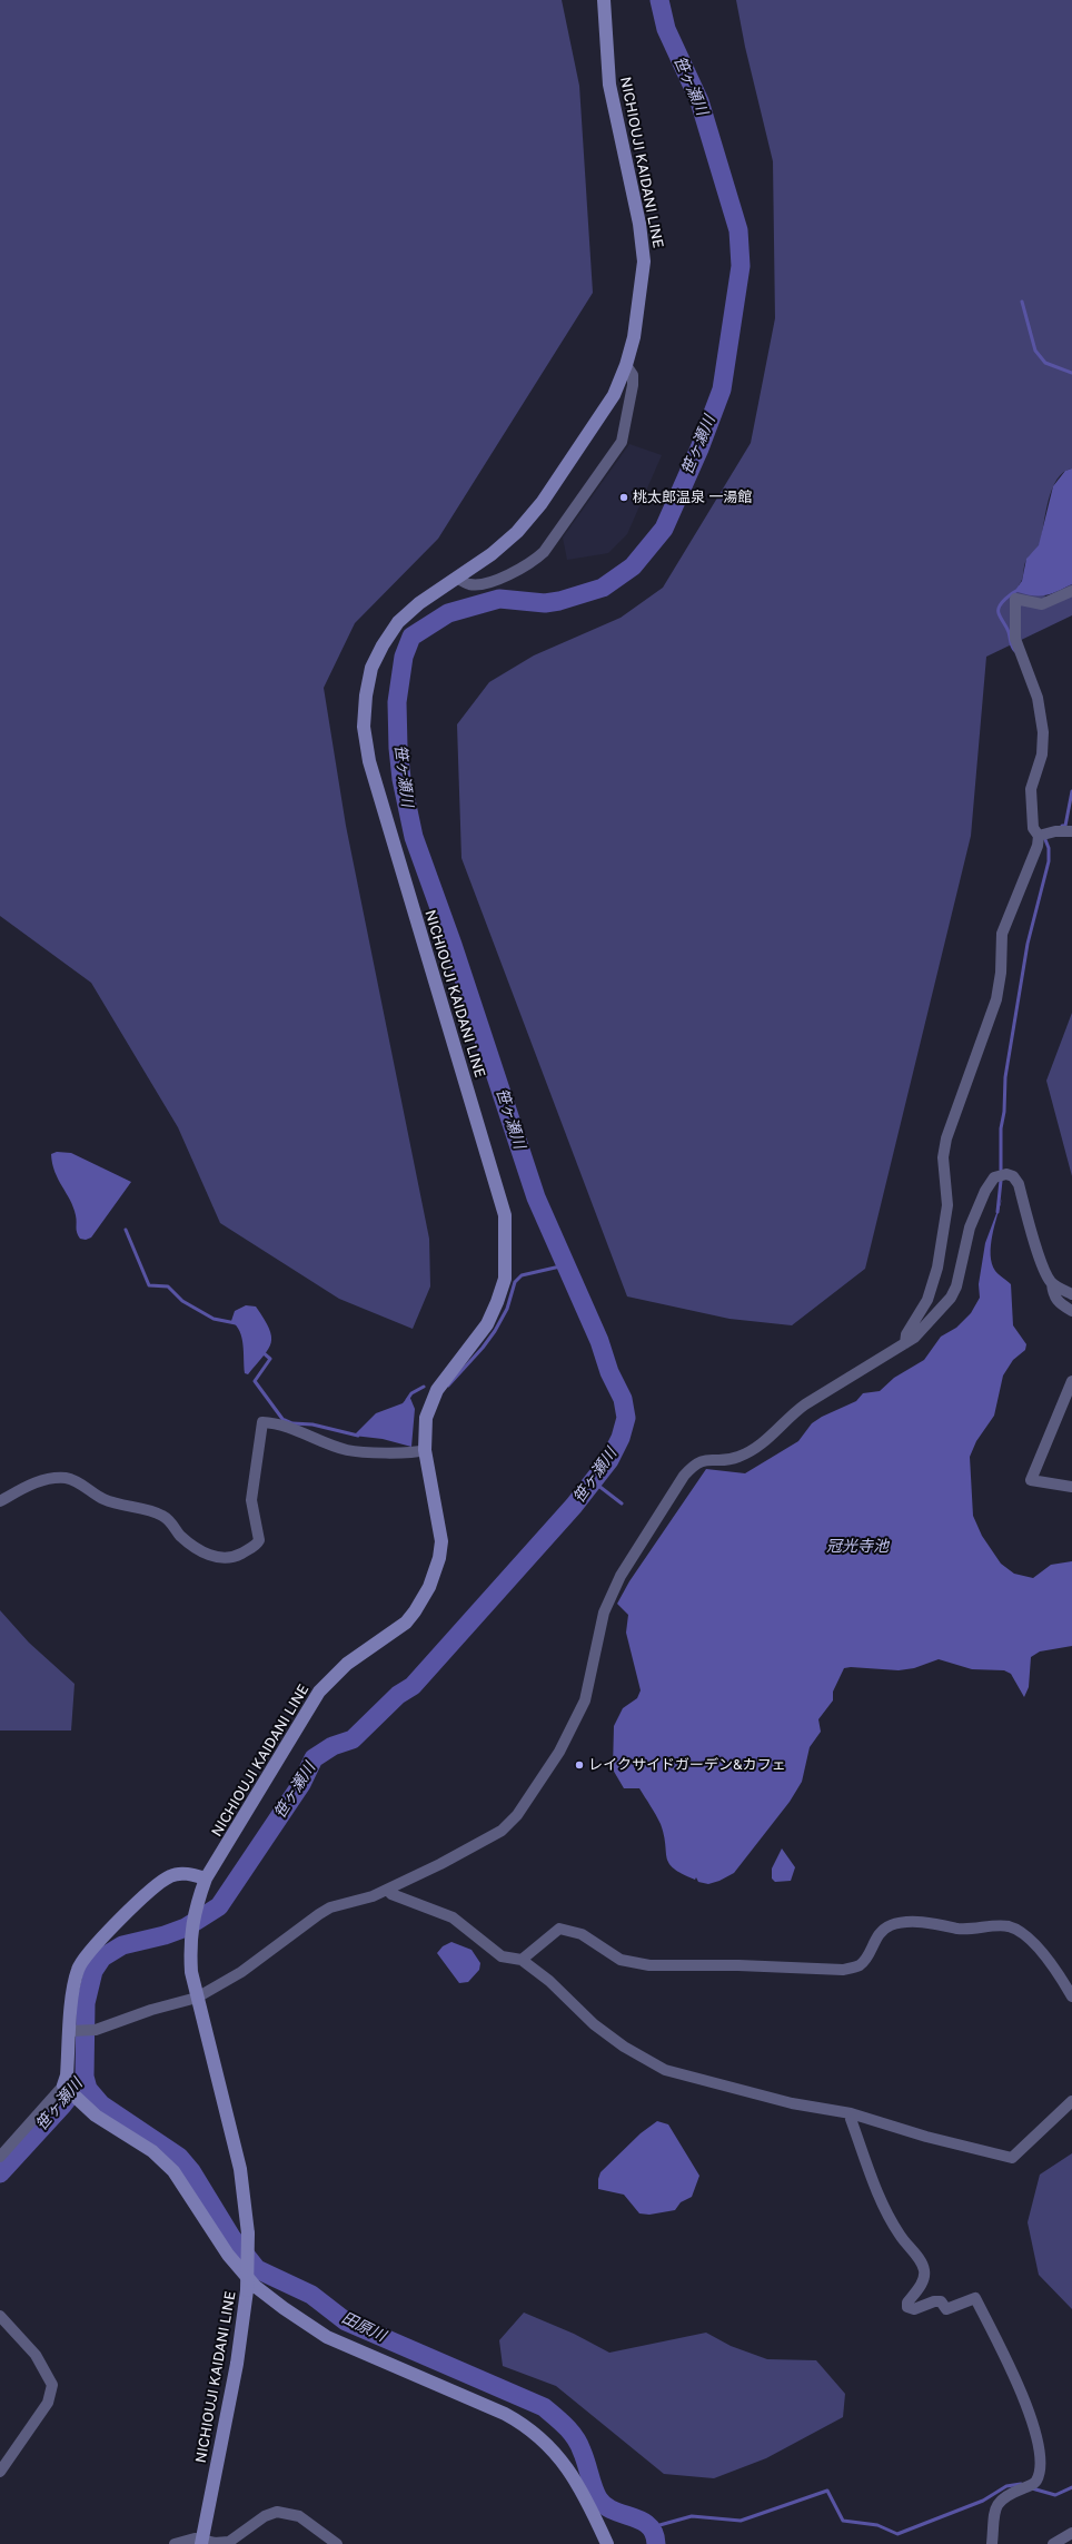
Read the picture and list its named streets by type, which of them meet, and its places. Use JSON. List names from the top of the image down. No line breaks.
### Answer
{"streets":{"main road":["NICHIOUJI KAIDANI LINE"]},"water":["笹ヶ瀬川","冠光寺池","田原川"],"places":["桃太郎温泉 一湯館","レイクサイドガーデン&カフェ"]}
